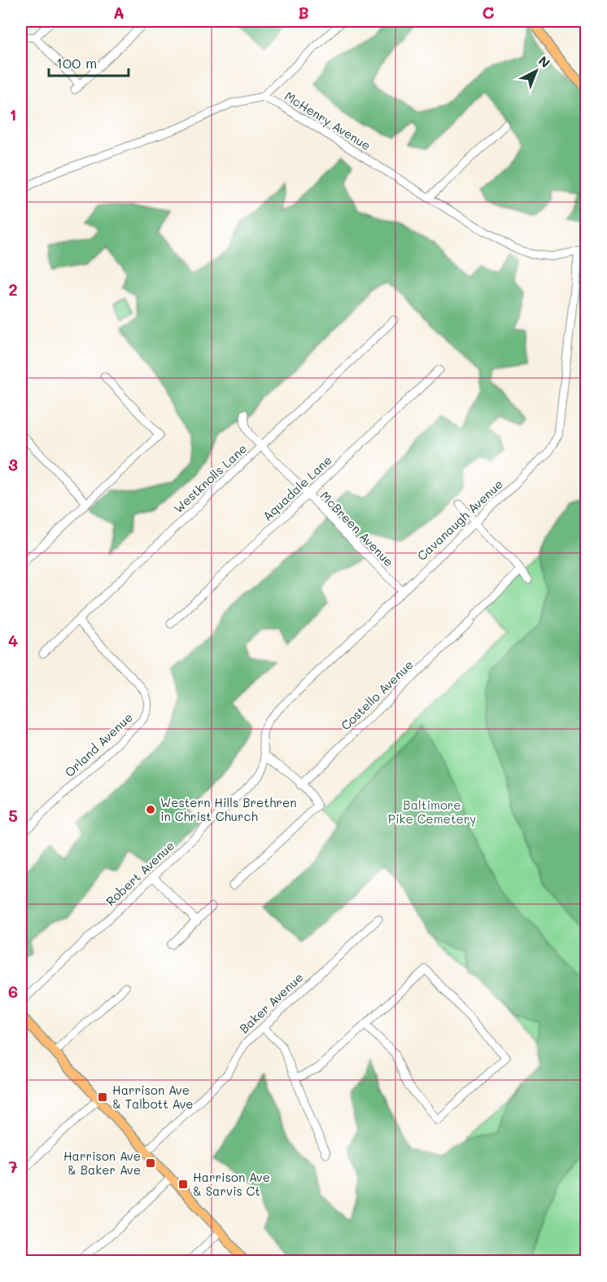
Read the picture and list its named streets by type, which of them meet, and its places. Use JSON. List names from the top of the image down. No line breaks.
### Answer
{"streets":{"street":["McHenry Avenue","Westknolls Lane","Aquadale Lane","Cavanaugh Avenue","McBreen Avenue","Costello Avenue","Orland Avenue","Robert Avenue","Baker Avenue"]},"crossings":[["McHenry Avenue","Cavanaugh Avenue"],["Westknolls Lane","McBreen Avenue"],["Westknolls Lane","Orland Avenue"],["Aquadale Lane","McBreen Avenue"],["Cavanaugh Avenue","McBreen Avenue"],["Cavanaugh Avenue","Robert Avenue"]],"parks":["Baltimore Pike Cemetery"],"places":{"other":["Western Hills Brethren in Christ Church"],"transit":["Harrison Ave & Talbott Ave","Harrison Ave & Baker Ave","Harrison Ave & Sarvis Ct"]},"scale_bar":"100 m","north":"top right","grid":{"columns":["A","B","C"],"rows":["1","2","3","4","5","6","7"]}}
